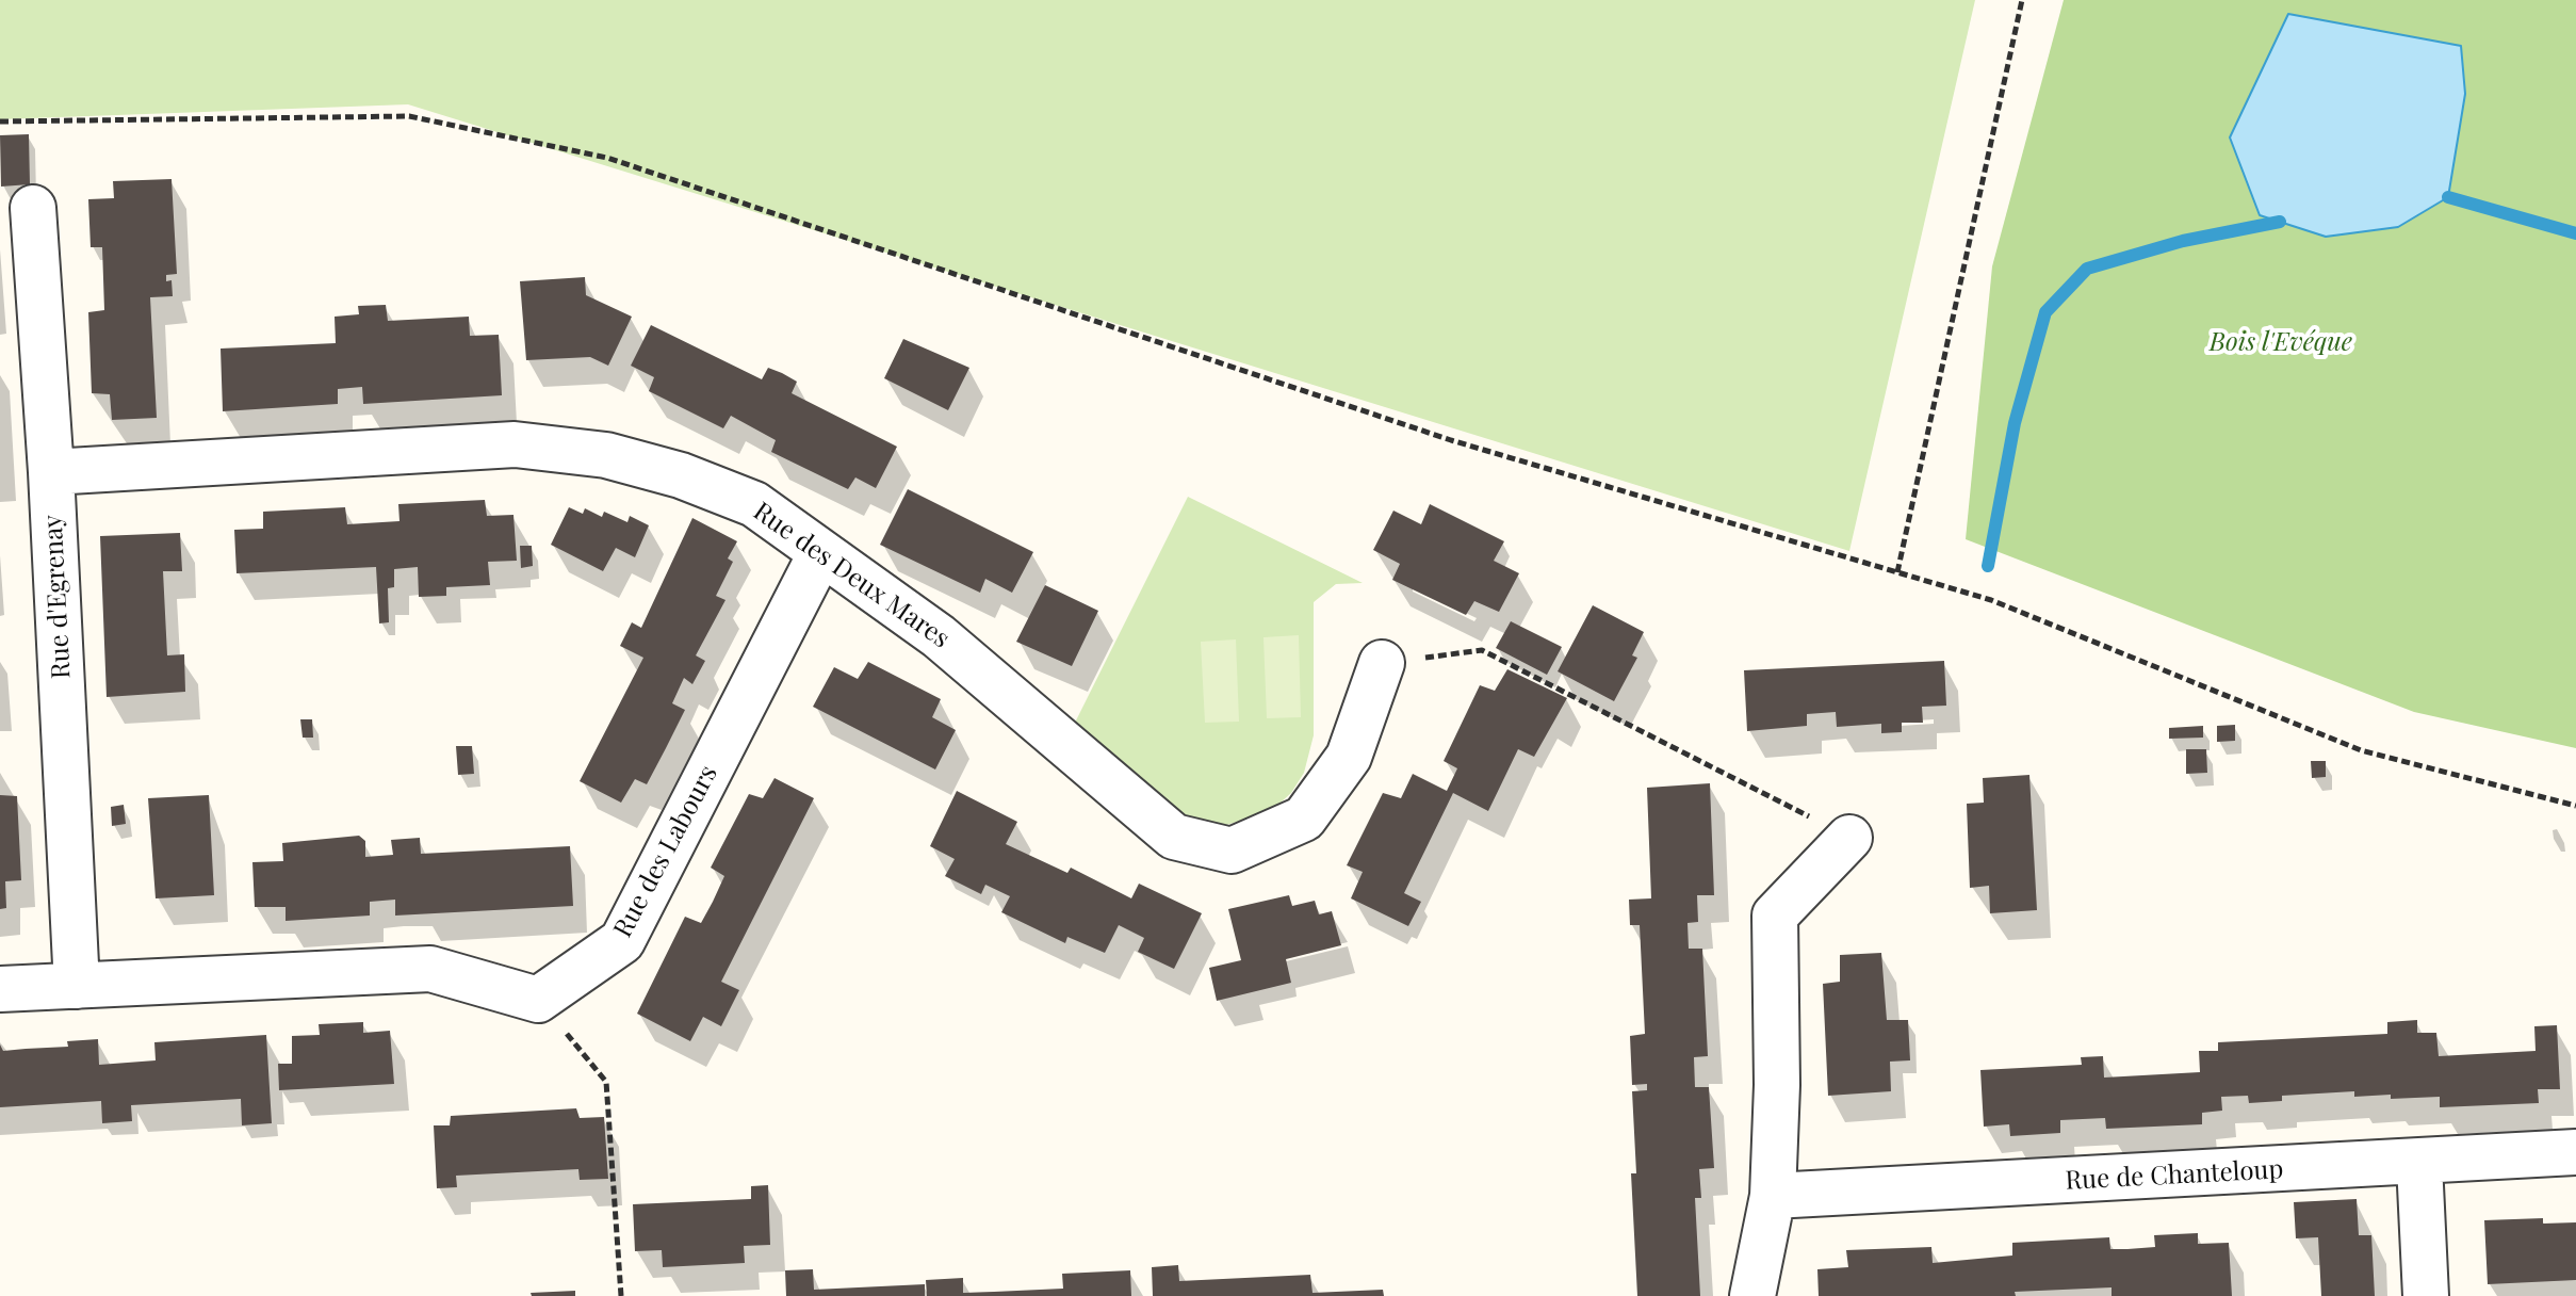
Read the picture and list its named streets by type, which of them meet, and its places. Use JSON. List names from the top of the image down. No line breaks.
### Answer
{"streets":{"street":["Rue des Deux Mares","Rue d'Egrenay","Rue des Labours","Rue de Chanteloup"]},"crossings":[["Rue des Deux Mares","Rue d'Egrenay"],["Rue des Deux Mares","Rue des Labours"]],"parks":["Bois l'Evéque"]}
